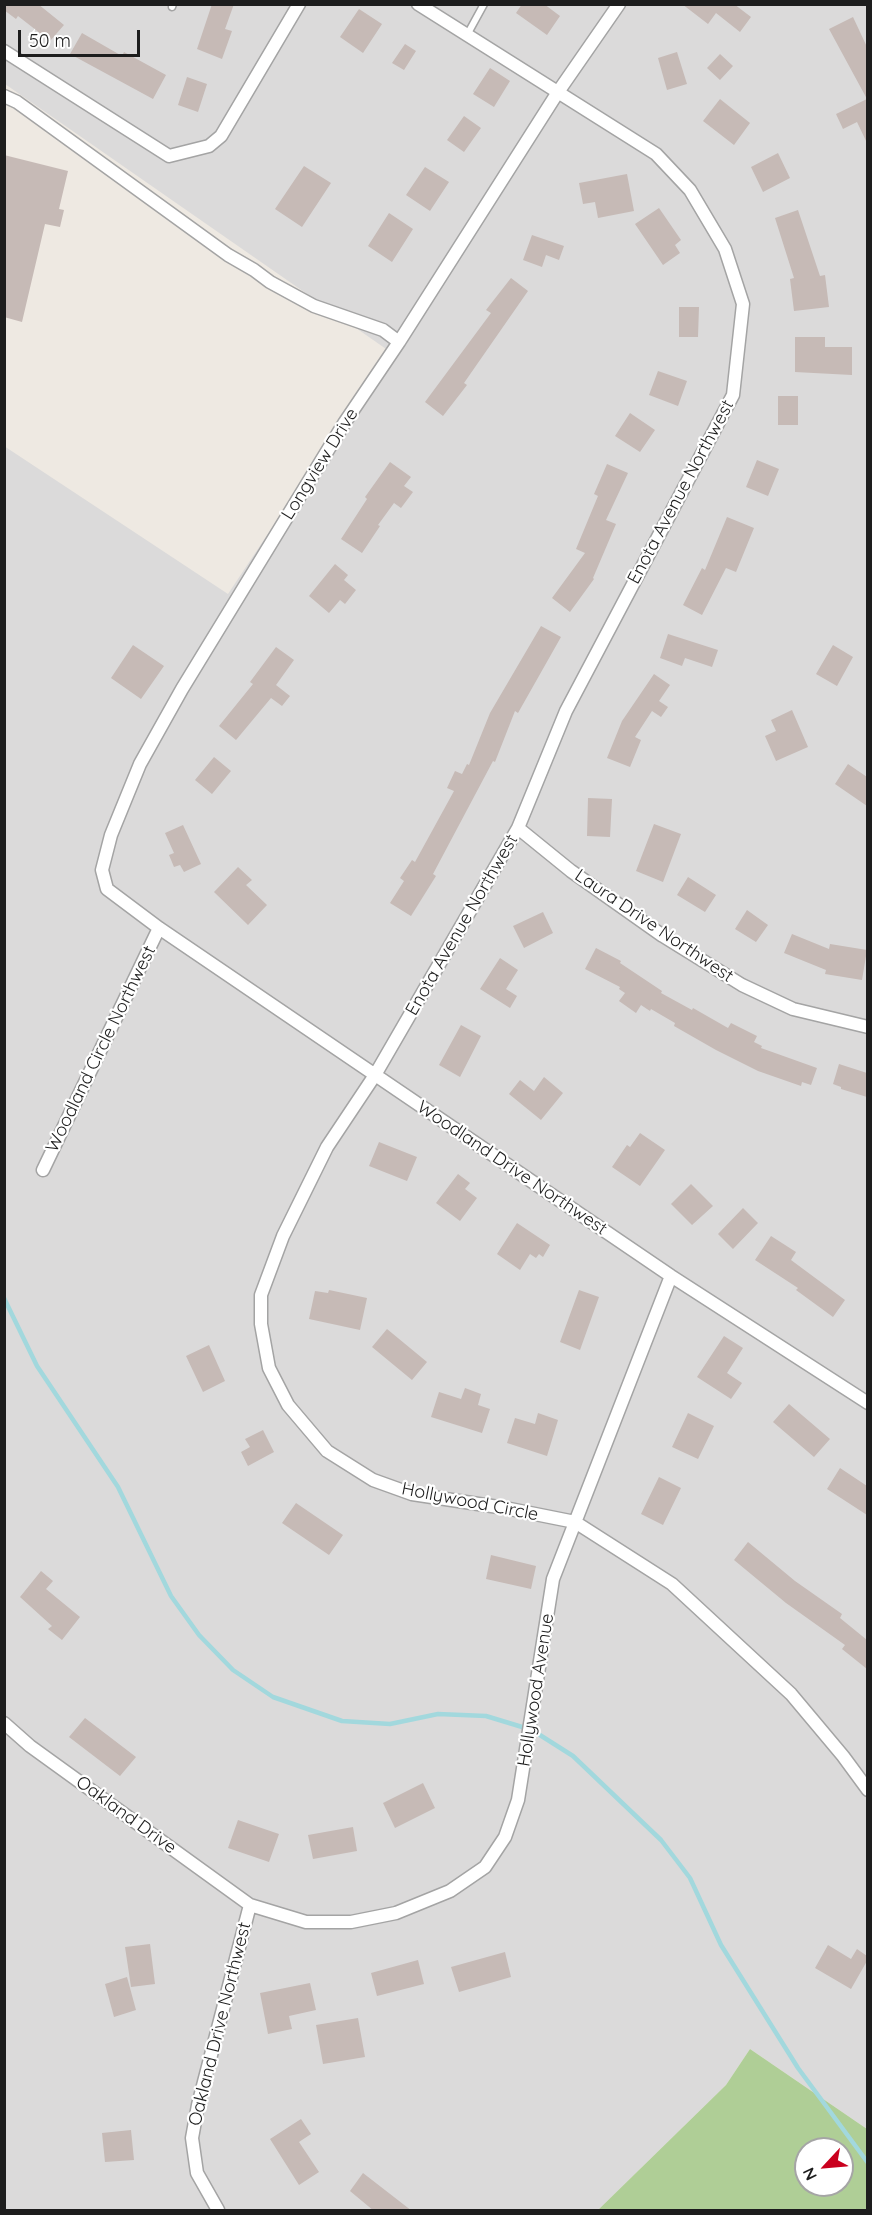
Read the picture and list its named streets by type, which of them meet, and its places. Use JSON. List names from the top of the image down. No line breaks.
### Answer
{"streets":{"street":["Longview Drive","Enota Avenue Northwest","Laura Drive Northwest","Woodland Circle Northwest","Woodland Drive Northwest","Hollywood Circle","Hollywood Avenue","Oakland Drive","Oakland Drive Northwest"]},"crossings":[["Longview Drive","Enota Avenue Northwest"],["Longview Drive","Woodland Circle Northwest"],["Longview Drive","Woodland Drive Northwest"],["Enota Avenue Northwest","Laura Drive Northwest"],["Enota Avenue Northwest","Woodland Drive Northwest"],["Enota Avenue Northwest","Hollywood Circle"],["Woodland Circle Northwest","Woodland Drive Northwest"],["Woodland Drive Northwest","Hollywood Circle"],["Woodland Drive Northwest","Hollywood Avenue"],["Hollywood Circle","Hollywood Avenue"],["Hollywood Avenue","Oakland Drive"],["Hollywood Avenue","Oakland Drive Northwest"],["Oakland Drive","Oakland Drive Northwest"]],"scale_bar":"50 m","north":"bottom left"}
